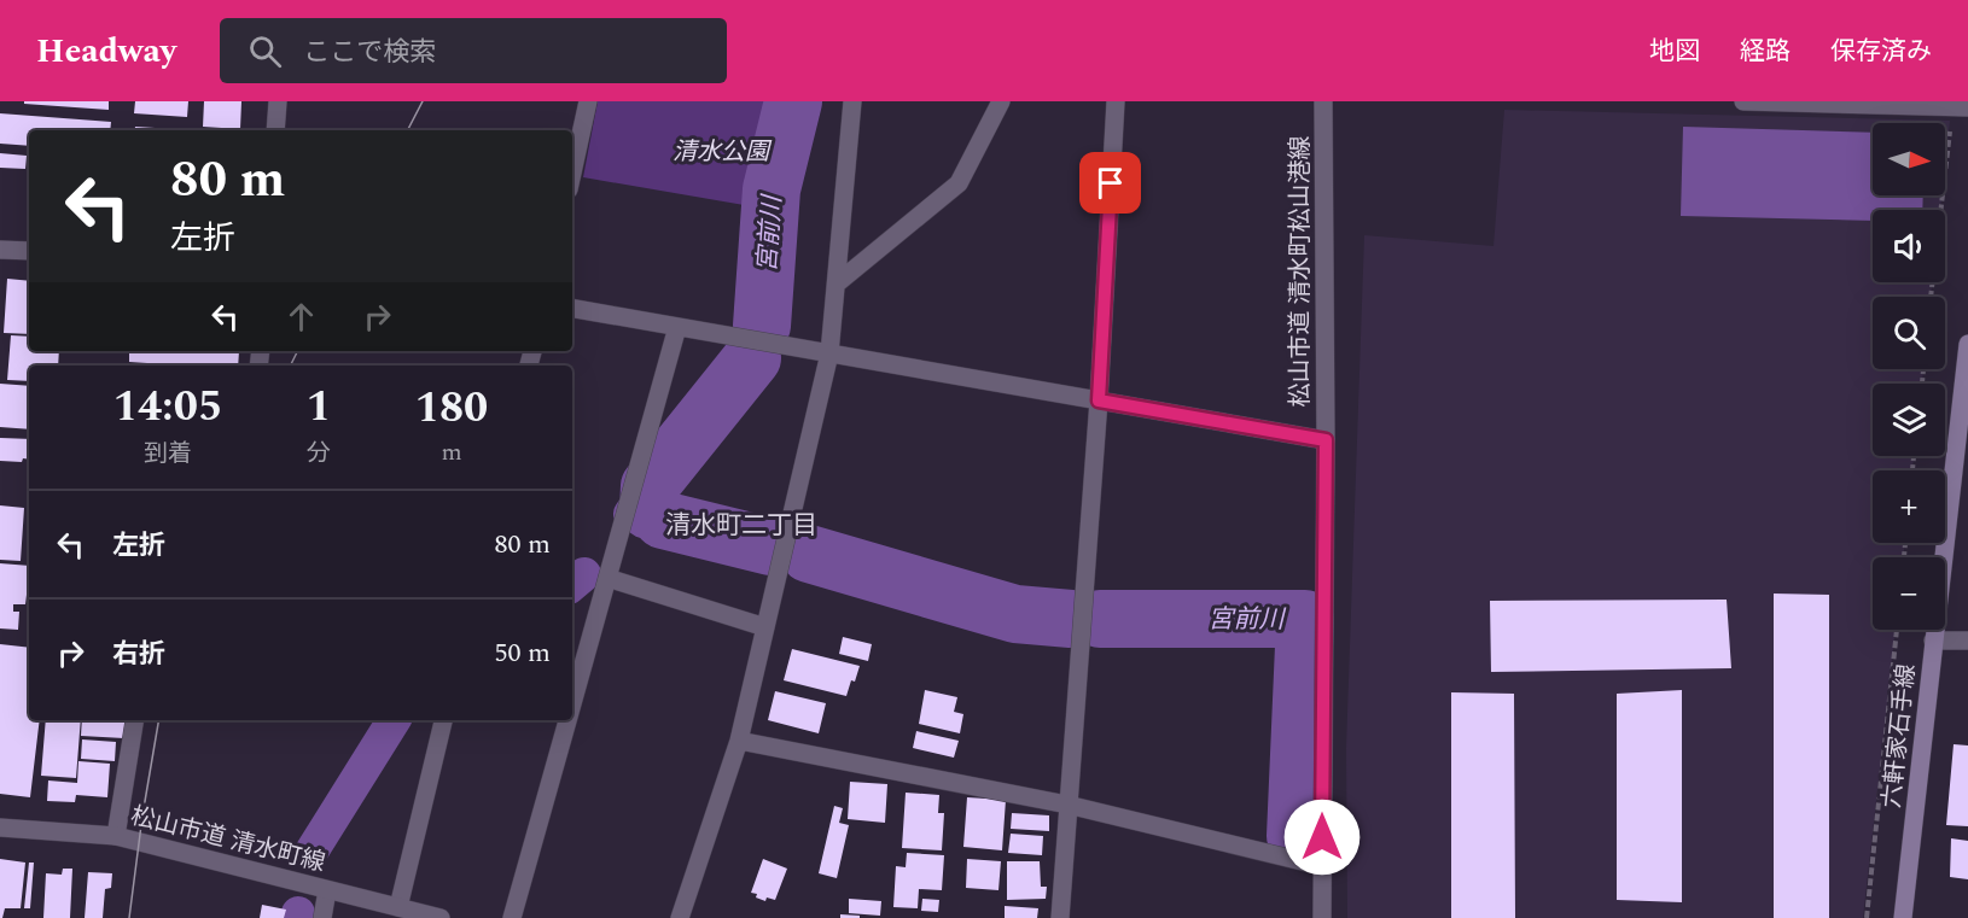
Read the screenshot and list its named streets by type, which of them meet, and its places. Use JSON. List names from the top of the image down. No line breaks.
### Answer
{"streets":{"main road":["六軒家石手線"],"street":["松山市道 清水町松山港線","松山市道 清水町線"]},"districts":["清水町二丁目"],"water":["宮前川"],"parks":["清水公園"],"north":"right","page":{"header":"Headway","search":"ここで検索","nav":["地図","経路","保存済み"],"map_buttons":["+","−"],"turn":["80 m","左折"],"eta":["14:05","到着","1","分","180","m"],"list":[{"name":"左折","value":"80 m"},{"name":"右折","value":"50 m"}]}}
